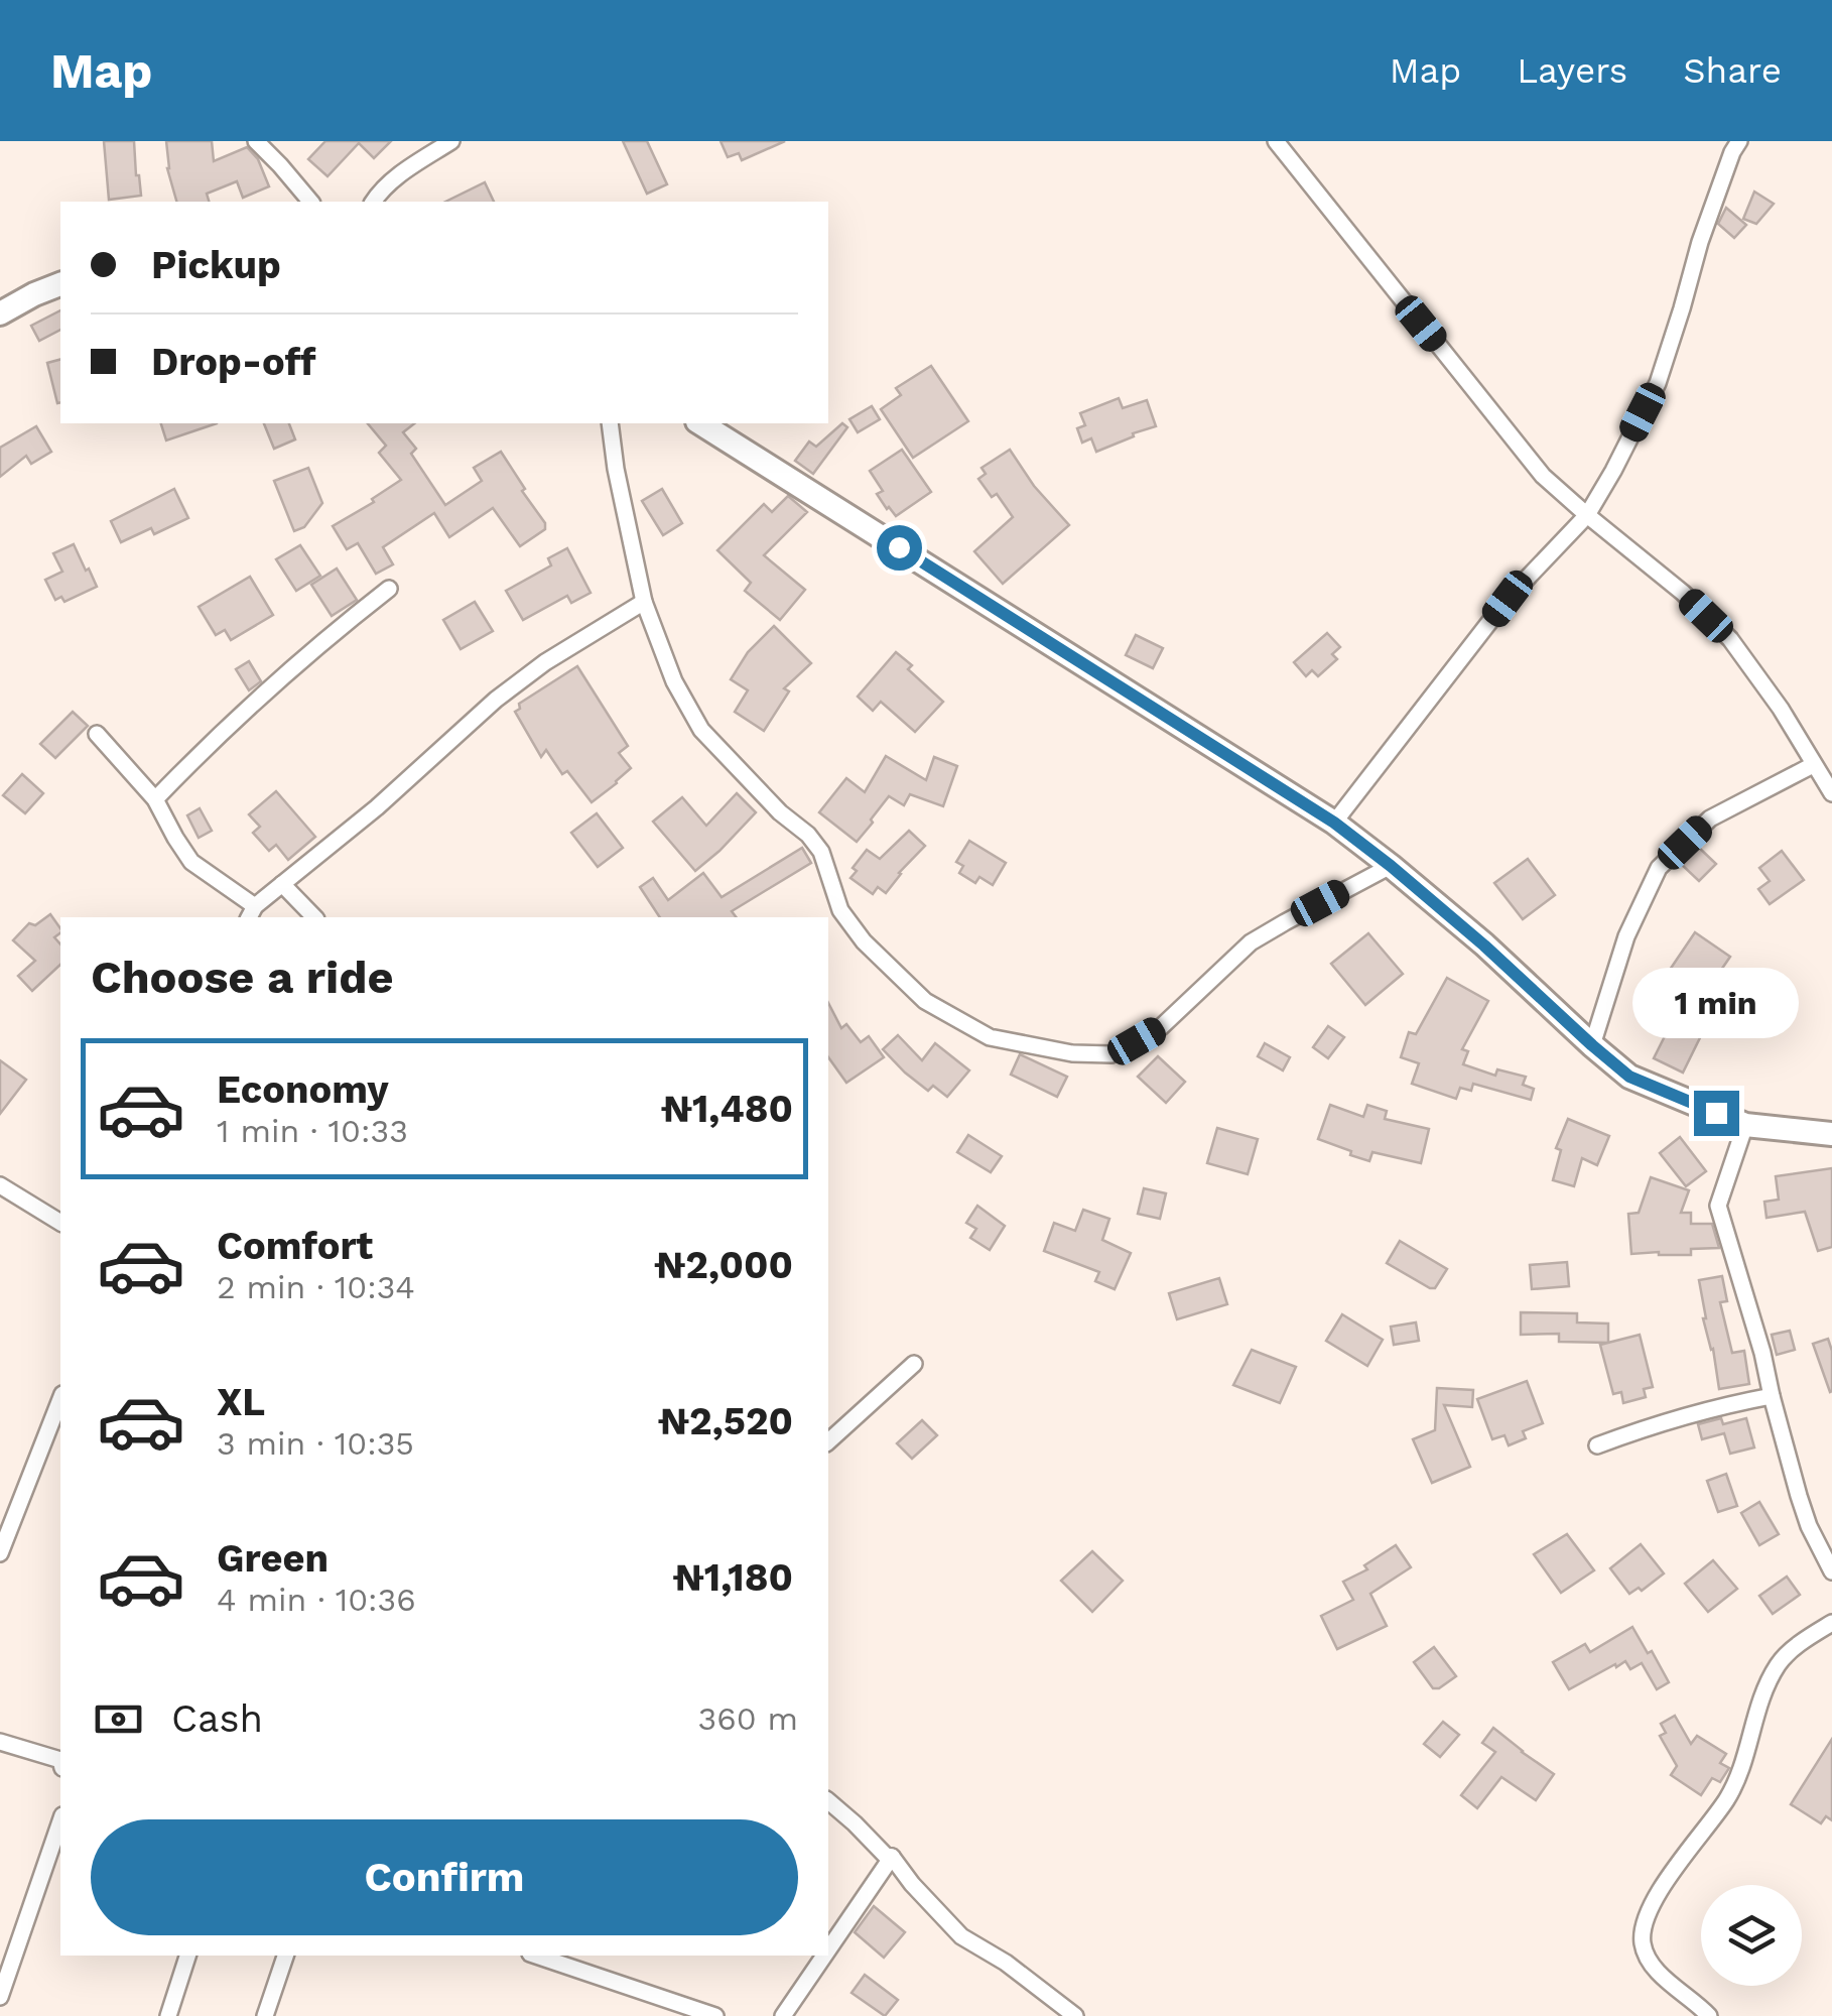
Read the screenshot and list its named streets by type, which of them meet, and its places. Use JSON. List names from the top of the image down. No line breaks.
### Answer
{"page":{"header":"Map","nav":["Map","Layers","Share"],"banner":["Pickup","Drop-off"],"heading":"Choose a ride","bubble":"1 min","list":[{"name":"Economy","note":"1 min · 10:33","value":"₦1,480"},{"name":"Comfort","note":"2 min · 10:34","value":"₦2,000"},{"name":"XL","note":"3 min · 10:35","value":"₦2,520"},{"name":"Green","note":"4 min · 10:36","value":"₦1,180"}],"pay":["Cash","360 m"],"buttons":"Confirm"}}
